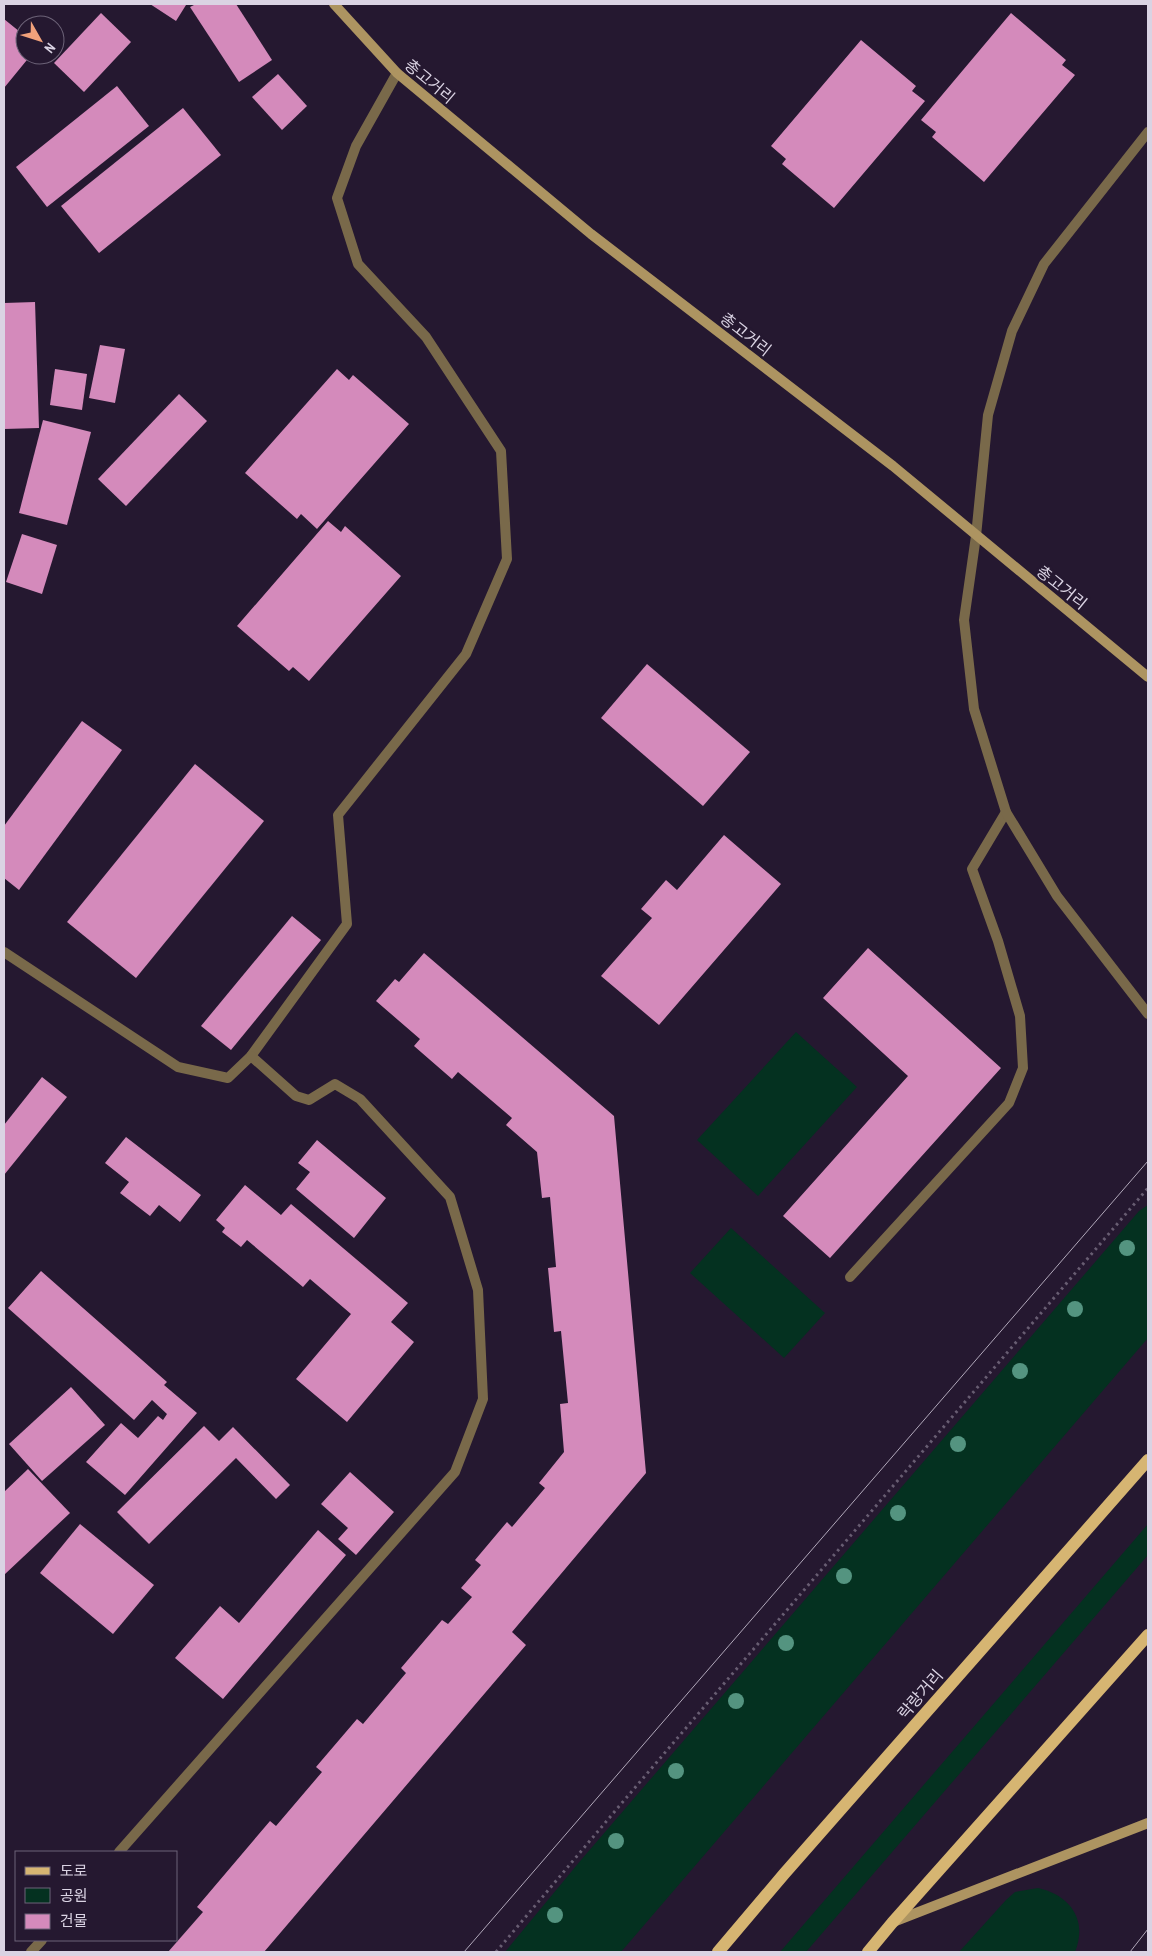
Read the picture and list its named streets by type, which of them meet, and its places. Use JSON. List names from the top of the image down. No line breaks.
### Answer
{"streets":{"main road":["락랑거리"],"street":["총고거리"]},"legend":["도로","공원","건물"],"north":"bottom right"}
